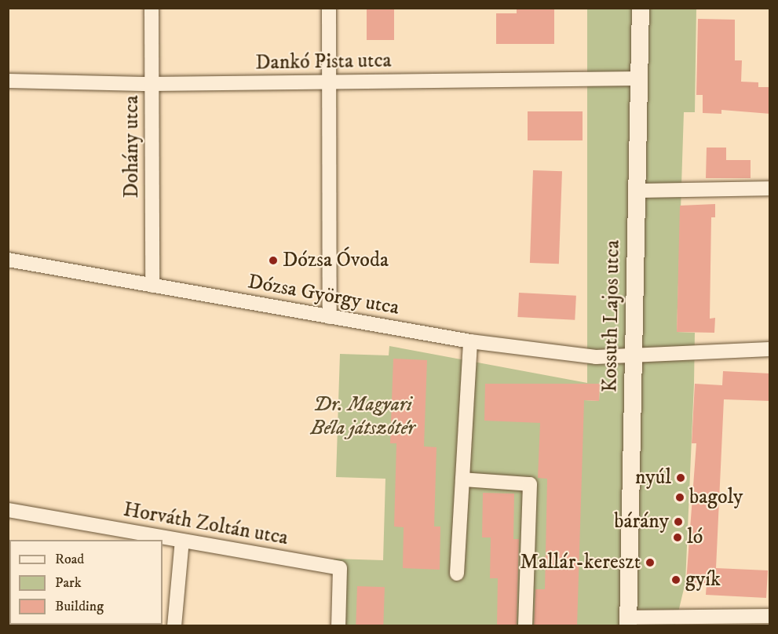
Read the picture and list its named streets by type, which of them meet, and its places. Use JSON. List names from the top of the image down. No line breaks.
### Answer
{"streets":{"street":["Dankó Pista utca","Dohány utca","Dózsa György utca","Kossuth Lajos utca","Horváth Zoltán utca"]},"crossings":[["Dankó Pista utca","Dohány utca"],["Dankó Pista utca","Kossuth Lajos utca"],["Dohány utca","Dózsa György utca"],["Dózsa György utca","Kossuth Lajos utca"]],"parks":["Dr. Magyari Béla játszótér"],"places":["Dózsa Óvoda","nyúl","bagoly","bárány","ló","Mallár-kereszt","gyík"],"legend":["Road","Park","Building"]}
